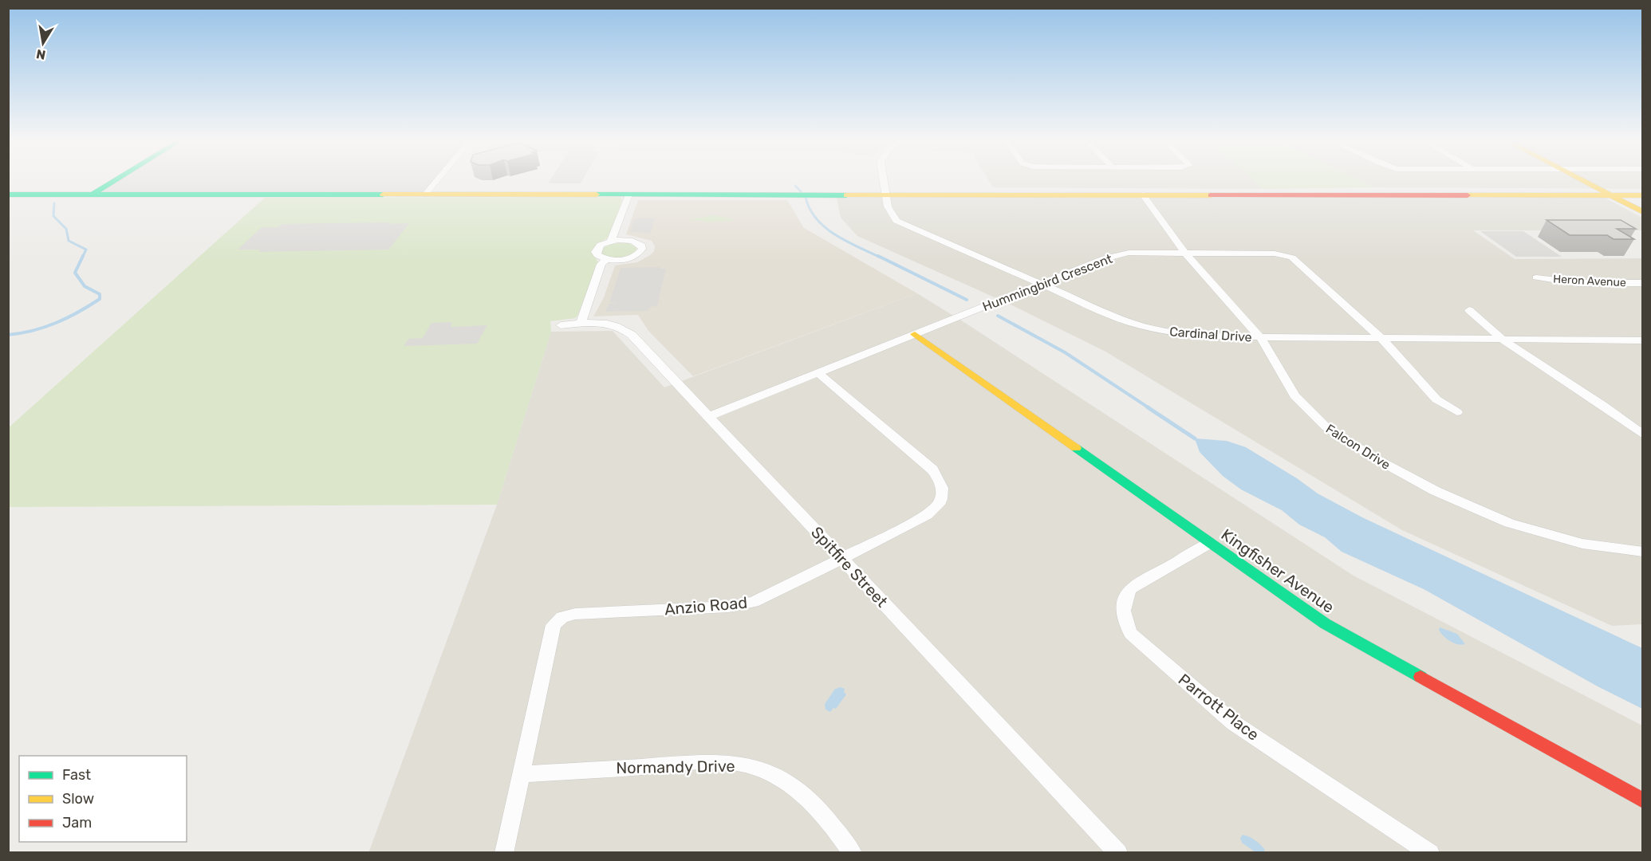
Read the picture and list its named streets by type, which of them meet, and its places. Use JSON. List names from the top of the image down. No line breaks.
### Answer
{"streets":{"main road":["Kingfisher Avenue"],"street":["Heron Avenue","Hummingbird Crescent","Cardinal Drive","Falcon Drive","Spitfire Street","Anzio Road","Parrott Place","Normandy Drive"]},"crossings":[["Hummingbird Crescent","Cardinal Drive"],["Hummingbird Crescent","Falcon Drive"],["Hummingbird Crescent","Spitfire Street"],["Hummingbird Crescent","Kingfisher Avenue"],["Hummingbird Crescent","Anzio Road"],["Cardinal Drive","Falcon Drive"],["Spitfire Street","Anzio Road"],["Kingfisher Avenue","Parrott Place"],["Anzio Road","Normandy Drive"]],"legend":["Fast","Slow","Jam"],"north":"bottom"}
